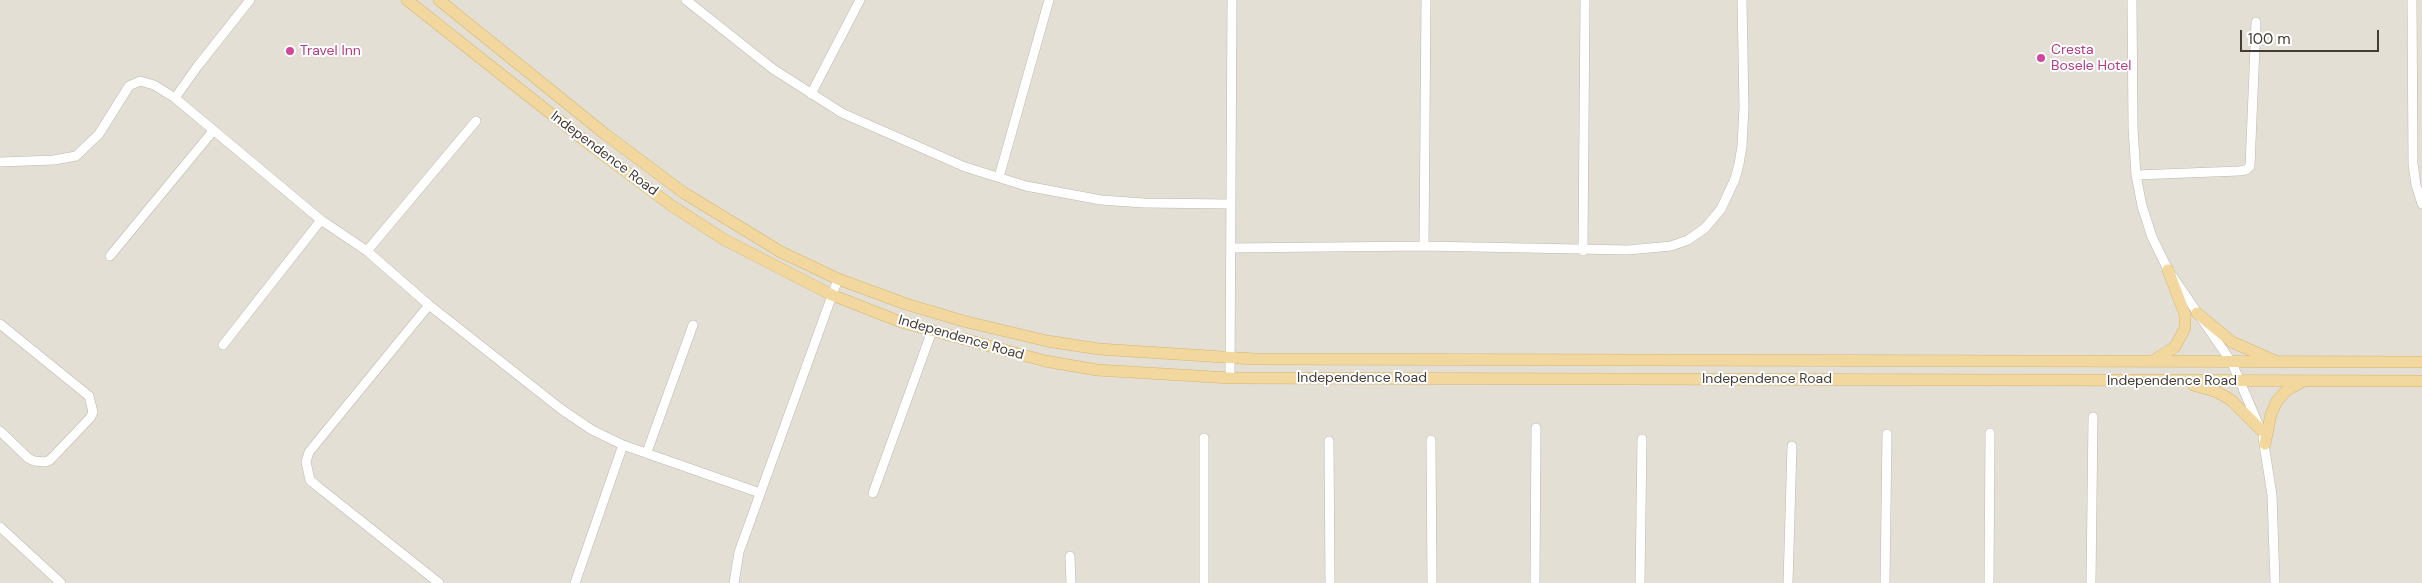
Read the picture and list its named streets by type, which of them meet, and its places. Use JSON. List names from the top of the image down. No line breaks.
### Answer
{"streets":{"main road":["Independence Road"]},"places":["Travel Inn","Cresta Bosele Hotel"],"scale_bar":"100 m"}
